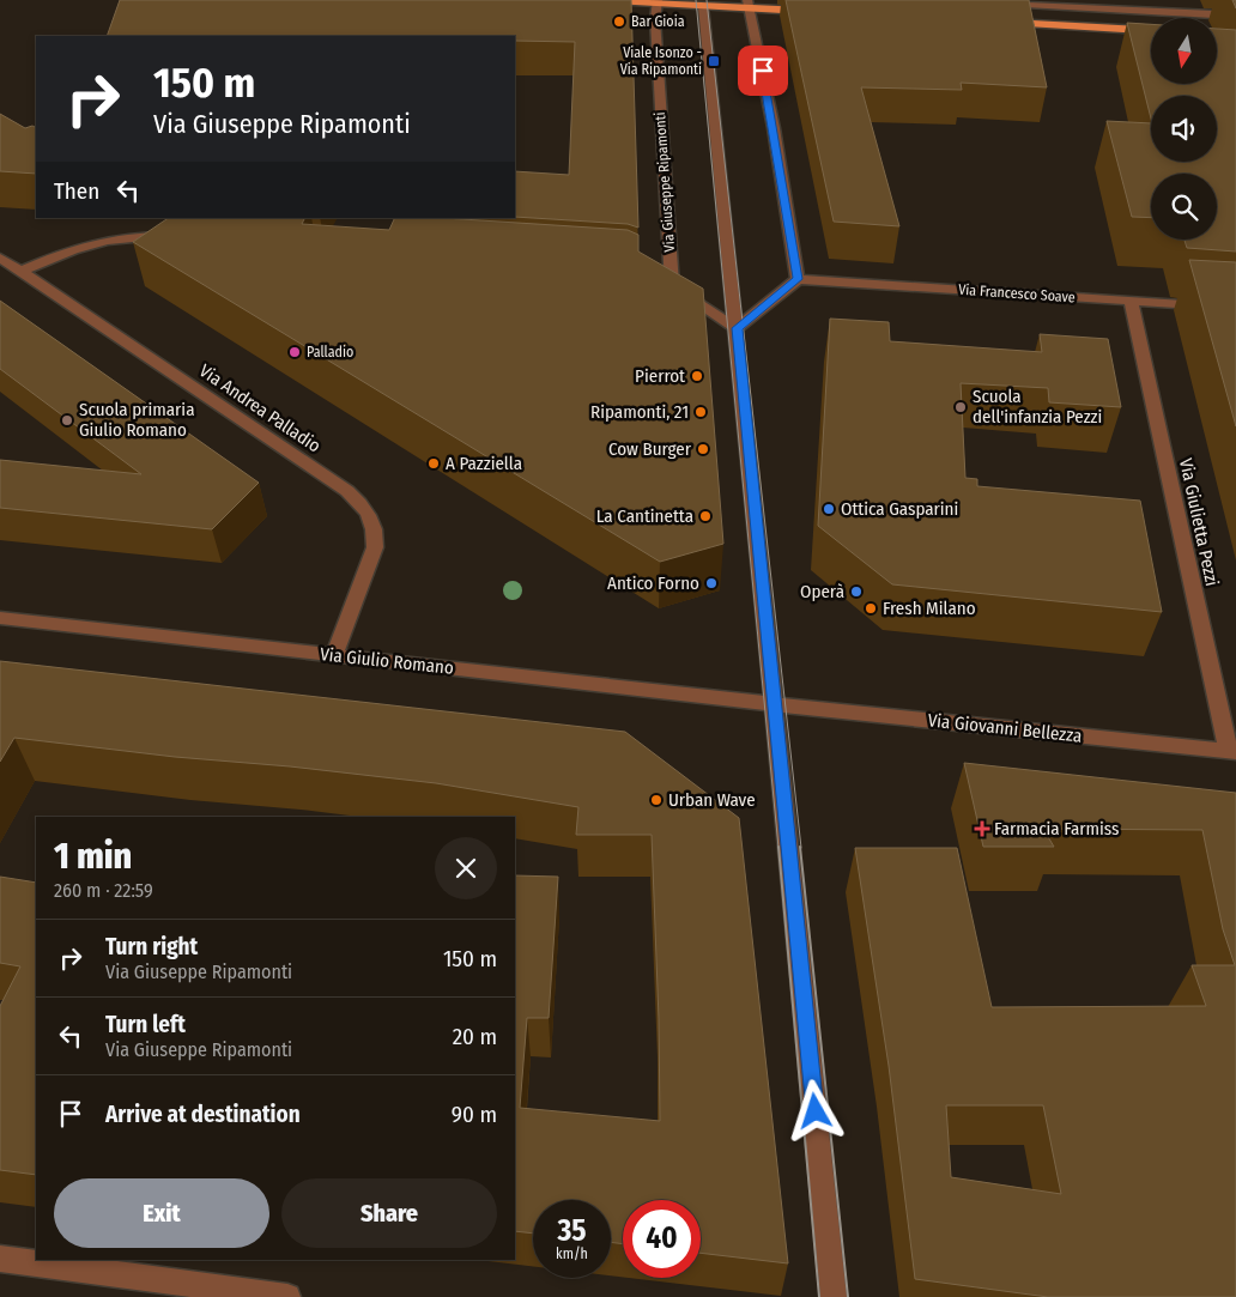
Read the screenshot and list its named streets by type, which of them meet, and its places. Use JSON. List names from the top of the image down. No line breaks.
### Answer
{"streets":{"street":["Via Giuseppe Ripamonti","Via Francesco Soave","Via Andrea Palladio","Via Giulietta Pezzi","Via Giulio Romano","Via Giovanni Bellezza"]},"crossings":[["Via Francesco Soave","Via Giulietta Pezzi"],["Via Andrea Palladio","Via Giulio Romano"],["Via Giulietta Pezzi","Via Giovanni Bellezza"],["Via Giulio Romano","Via Giovanni Bellezza"]],"places":{"other":["Bar Gioia","Palladio","Pierrot","Scuola dell'infanzia Pezzi","Ripamonti, 21","Scuola primaria Giulio Romano","Cow Burger","A Pazziella","Ottica Gasparini","La Cantinetta","Antico Forno","Operà","Fresh Milano","Urban Wave"],"transit":["Viale Isonzo - Via Ripamonti"],"health":["Farmacia Farmiss"]},"north":"bottom","page":{"turn":["150 m","Via Giuseppe Ripamonti"],"then":"Then","heading":["1 min","260 m · 22:59"],"list":[{"name":"Turn right","note":"Via Giuseppe Ripamonti","value":"150 m"},{"name":"Turn left","note":"Via Giuseppe Ripamonti","value":"20 m"},{"name":"Arrive at destination","value":"90 m"}],"buttons":["Exit","Share"],"speed":"35 km/h","limit":"40"}}
